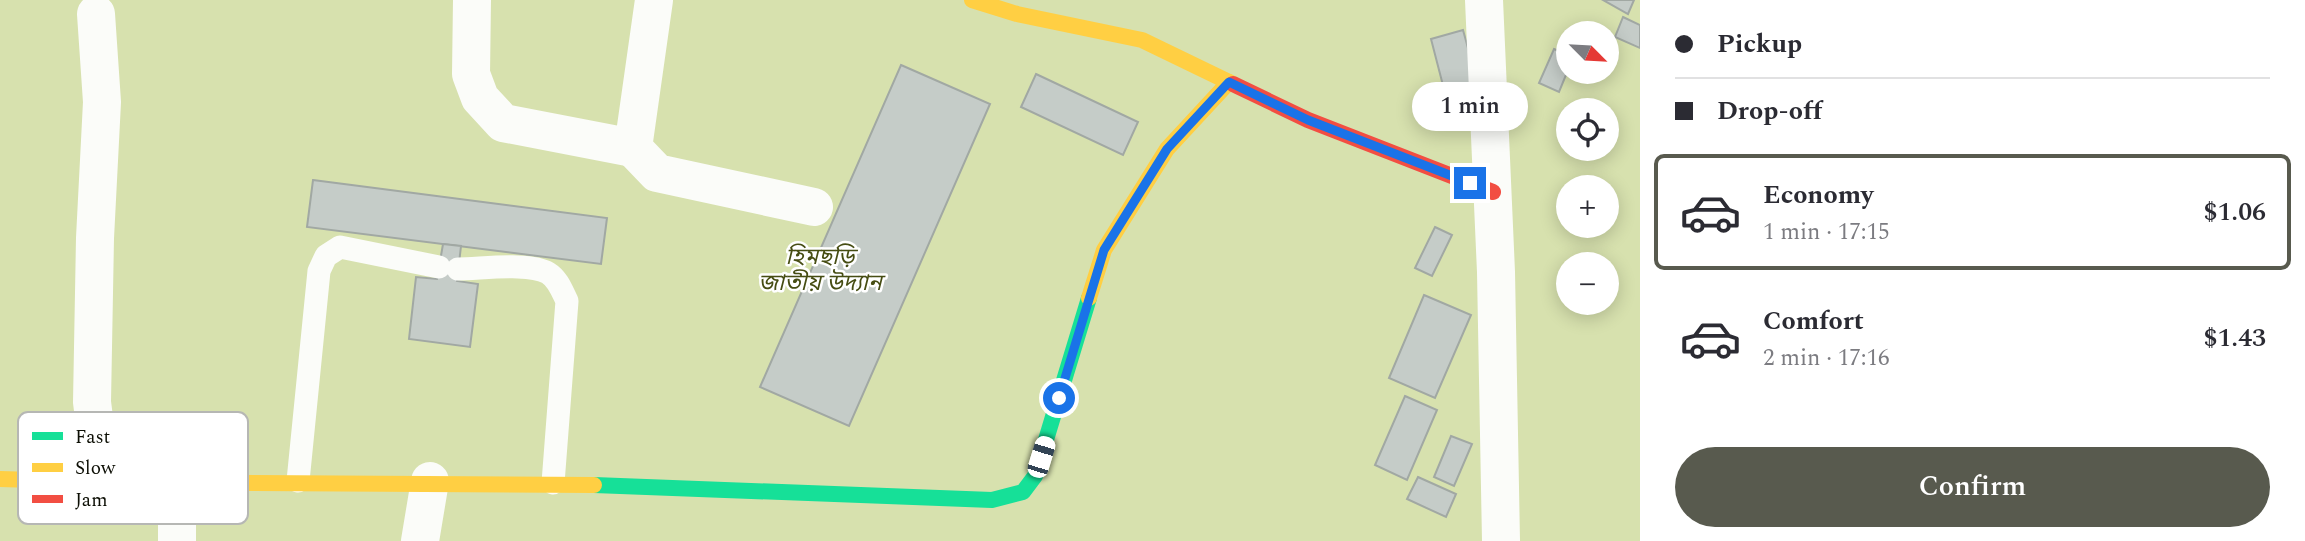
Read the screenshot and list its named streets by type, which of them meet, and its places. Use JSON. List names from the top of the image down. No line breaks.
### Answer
{"parks":["হিমছড়ি জাতীয় উদ্যান"],"legend":["Fast","Slow","Jam"],"north":"bottom right","page":{"banner":["Pickup","Drop-off"],"map_buttons":["+","−"],"bubble":"1 min","list":[{"name":"Economy","note":"1 min · 17:15","value":"$1.06"},{"name":"Comfort","note":"2 min · 17:16","value":"$1.43"}],"buttons":"Confirm"}}
